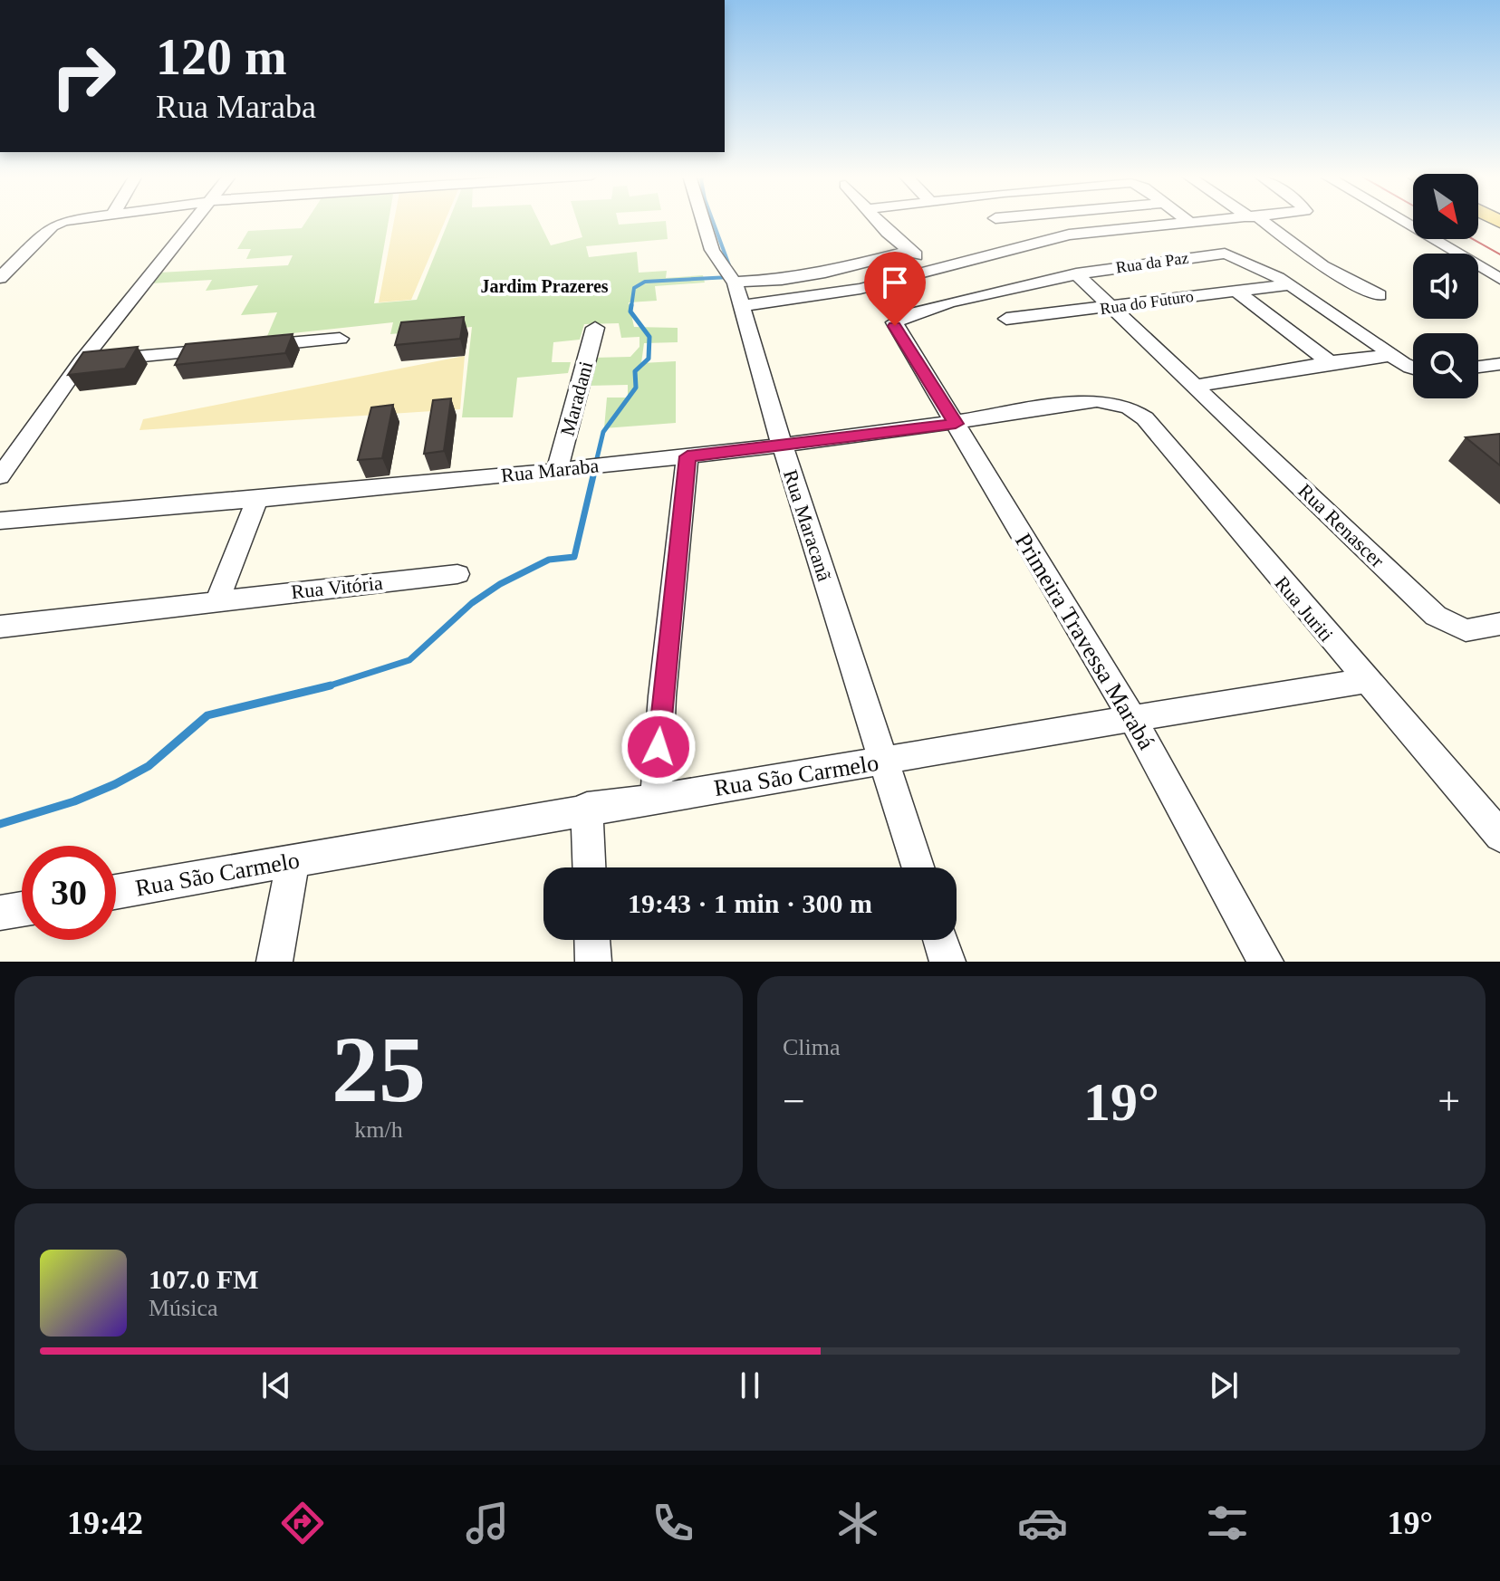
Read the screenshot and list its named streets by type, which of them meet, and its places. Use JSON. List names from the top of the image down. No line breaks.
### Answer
{"streets":{"street":["Rua da Paz","Rua do Futuro","Maradani","Rua Maraba","Rua Maracanã","Rua Renascer","Rua Vitória","Rua Juriti","Primeira Travessa Marabá","Rua São Carmelo"]},"crossings":[["Rua da Paz","Rua do Futuro"],["Rua da Paz","Rua Renascer"],["Rua da Paz","Primeira Travessa Marabá"],["Rua do Futuro","Rua Renascer"],["Maradani","Rua Maraba"],["Rua Maraba","Rua Maracanã"],["Rua Maraba","Rua Juriti"],["Rua Maraba","Primeira Travessa Marabá"],["Rua Maracanã","Rua São Carmelo"],["Rua Juriti","Rua São Carmelo"],["Primeira Travessa Marabá","Rua São Carmelo"]],"districts":["Jardim Prazeres"],"north":"bottom right","page":{"turn":["120 m","Rua Maraba"],"limit":"30","trip":"19:43 · 1 min · 300 m","tile":[["25","km/h"],"Clima"],"heat":["−","19°","+"],"song":["107.0 FM","Música"],"tabs":["19:42","19°"]}}
